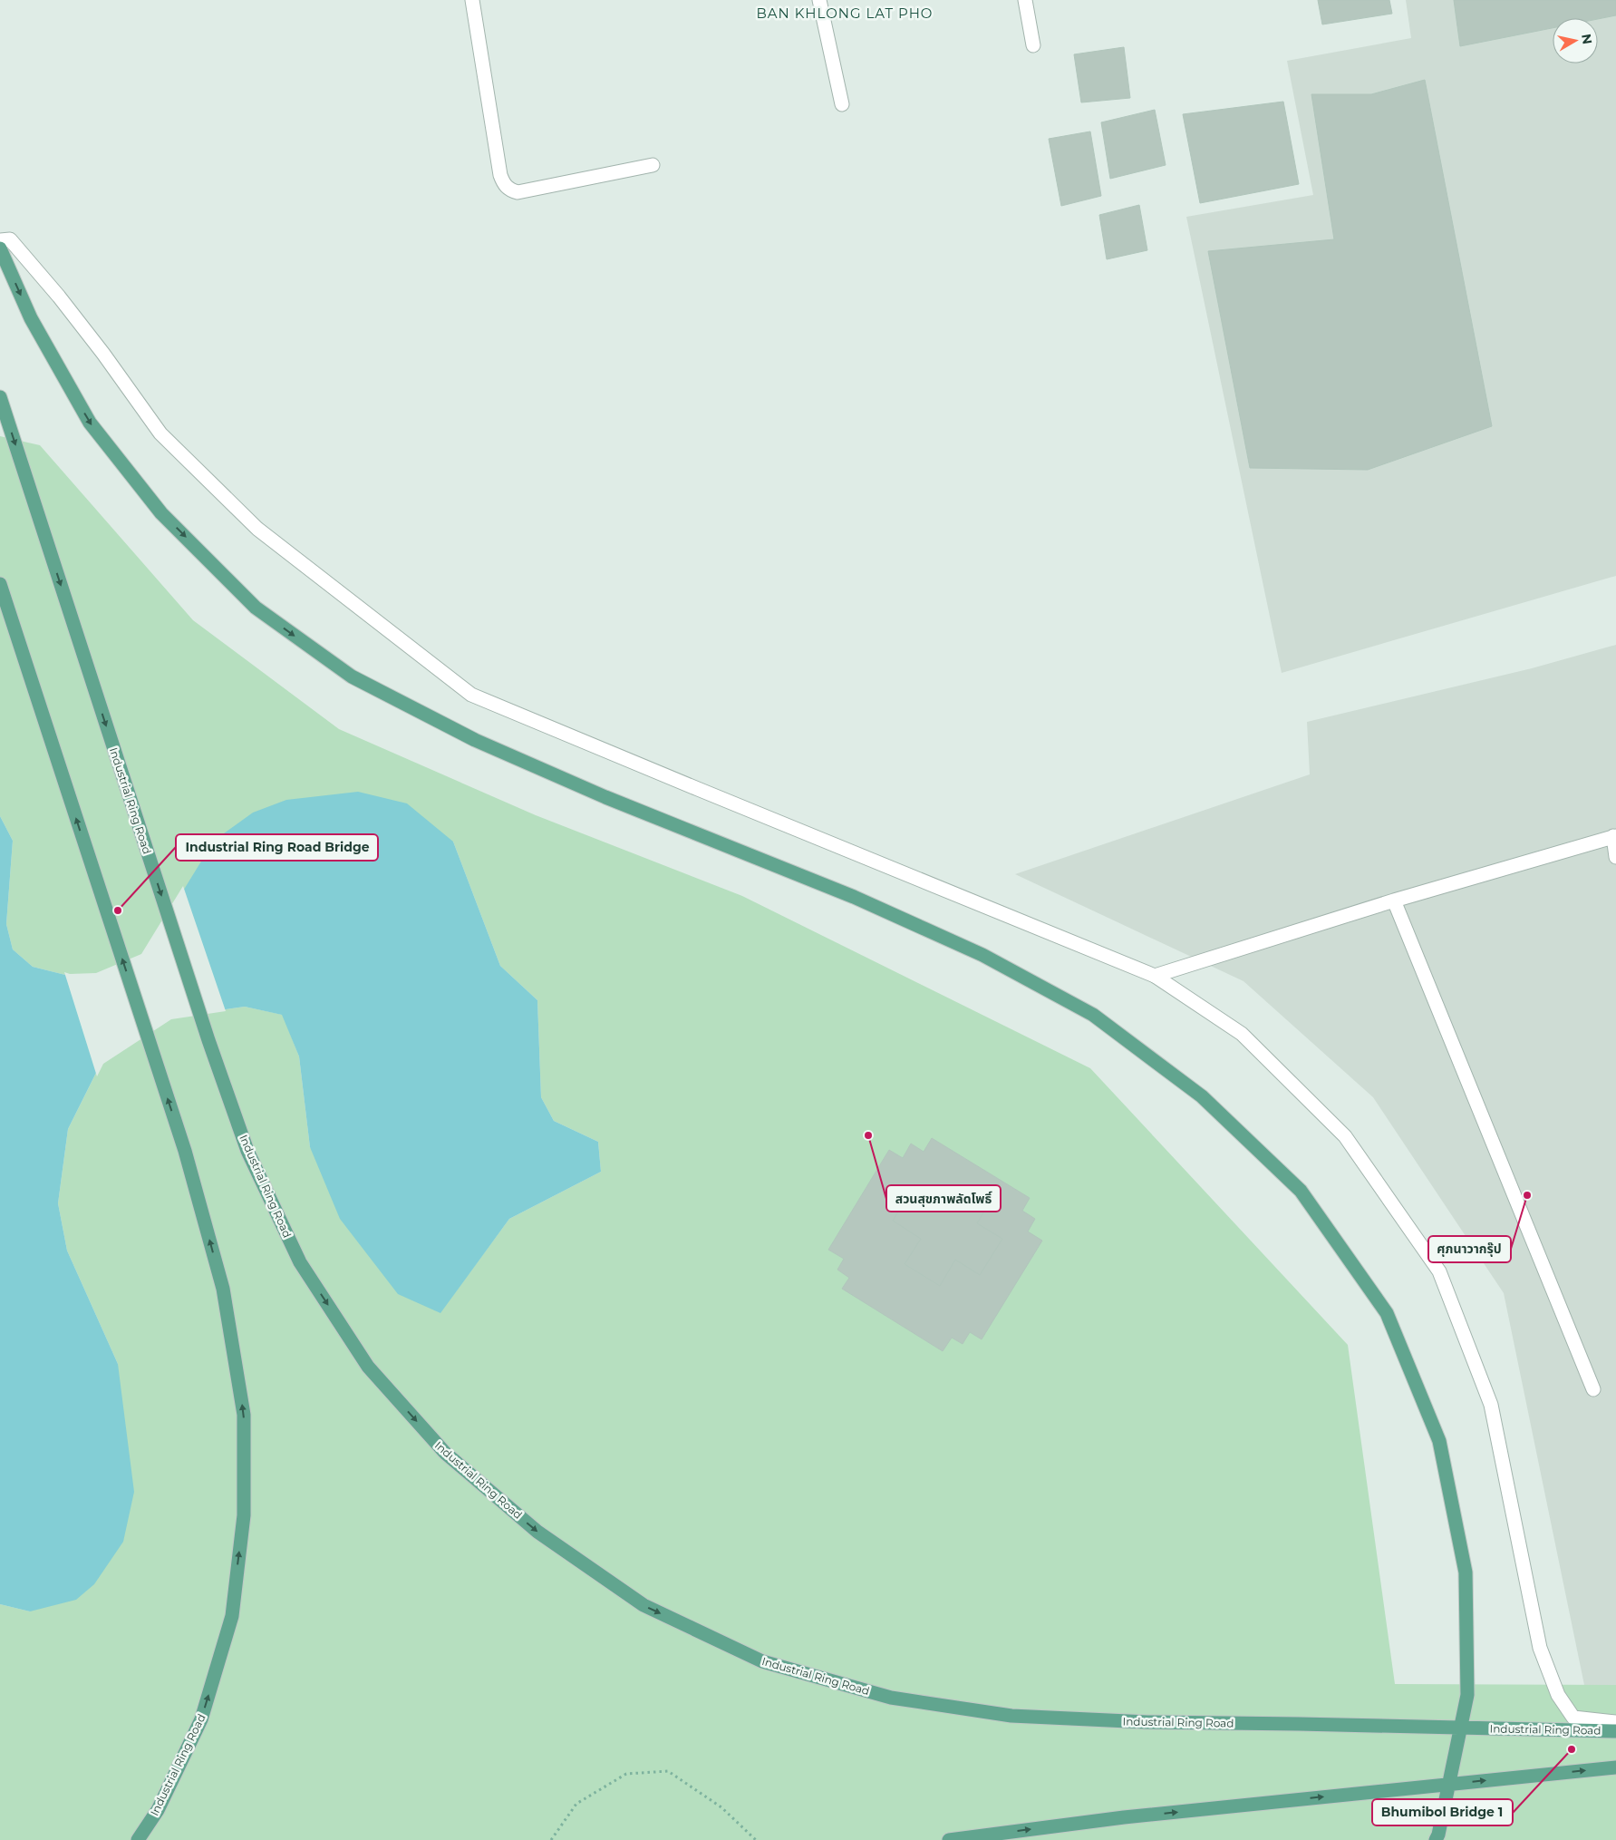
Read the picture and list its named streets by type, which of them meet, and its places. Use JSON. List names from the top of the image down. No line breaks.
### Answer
{"streets":{"main road":["Industrial Ring Road"]},"districts":["BAN KHLONG LAT PHO"],"places":["Industrial Ring Road Bridge","สวนสุขภาพลัดโพธิ์","ศุภนาวากรุ๊ป","Bhumibol Bridge 1"],"north":"right"}
